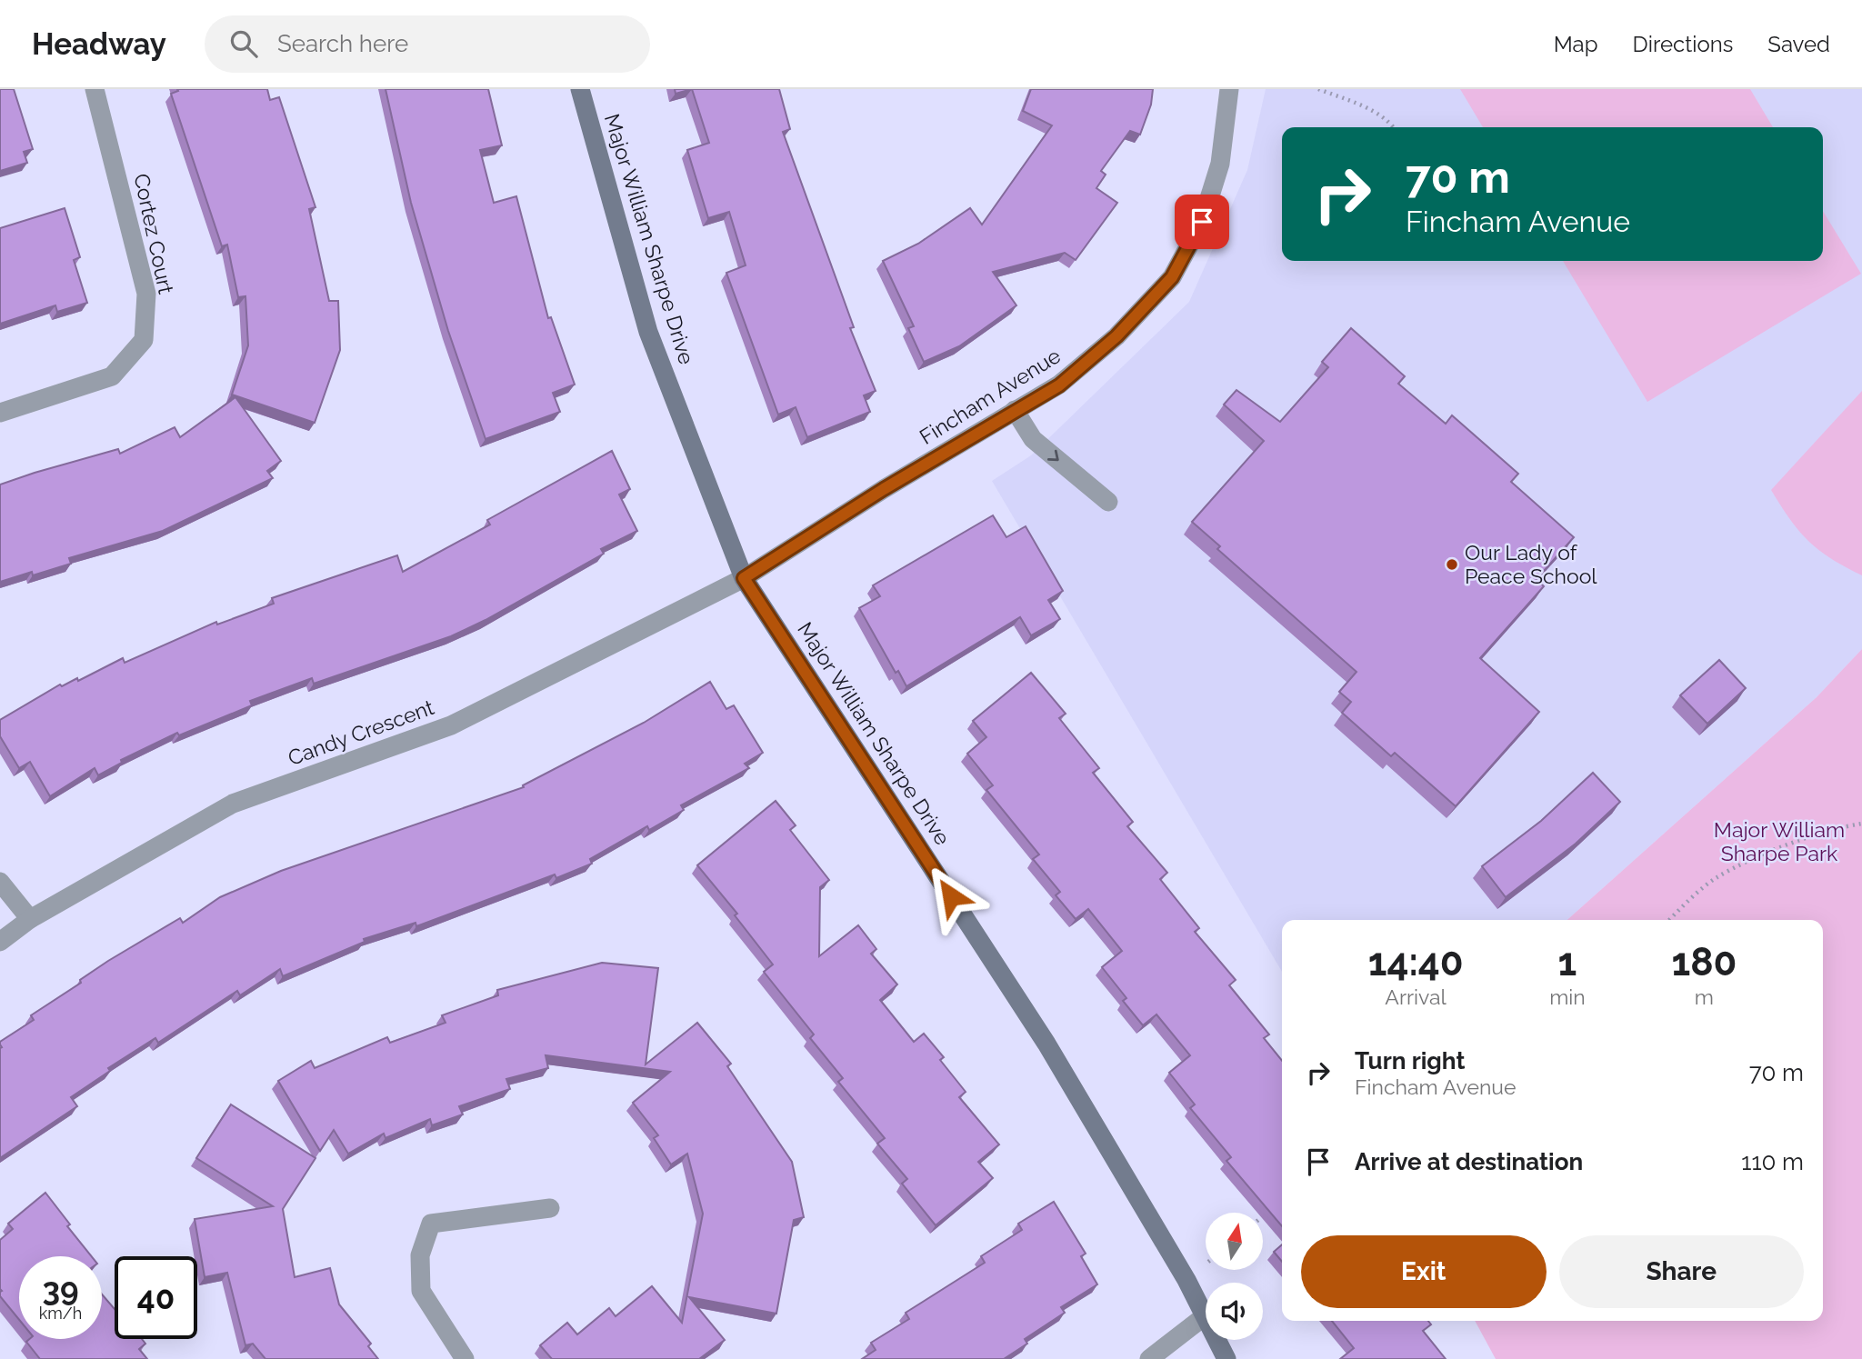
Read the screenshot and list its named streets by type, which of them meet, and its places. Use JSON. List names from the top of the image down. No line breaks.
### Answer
{"streets":{"street":["Cortez Court","Major William Sharpe Drive","Fincham Avenue","Candy Crescent"]},"crossings":[["Major William Sharpe Drive","Fincham Avenue"],["Major William Sharpe Drive","Candy Crescent"],["Fincham Avenue","Candy Crescent"]],"parks":["Major William Sharpe Park"],"places":["Our Lady of Peace School"],"north":"top","page":{"header":"Headway","search":"Search here","nav":["Map","Directions","Saved"],"turn":["70 m","Fincham Avenue"],"eta":["14:40","Arrival","1","min","180","m"],"list":[{"name":"Turn right","note":"Fincham Avenue","value":"70 m"},{"name":"Arrive at destination","value":"110 m"}],"buttons":["Exit","Share"],"speed":"39 km/h","limit":"40"}}
